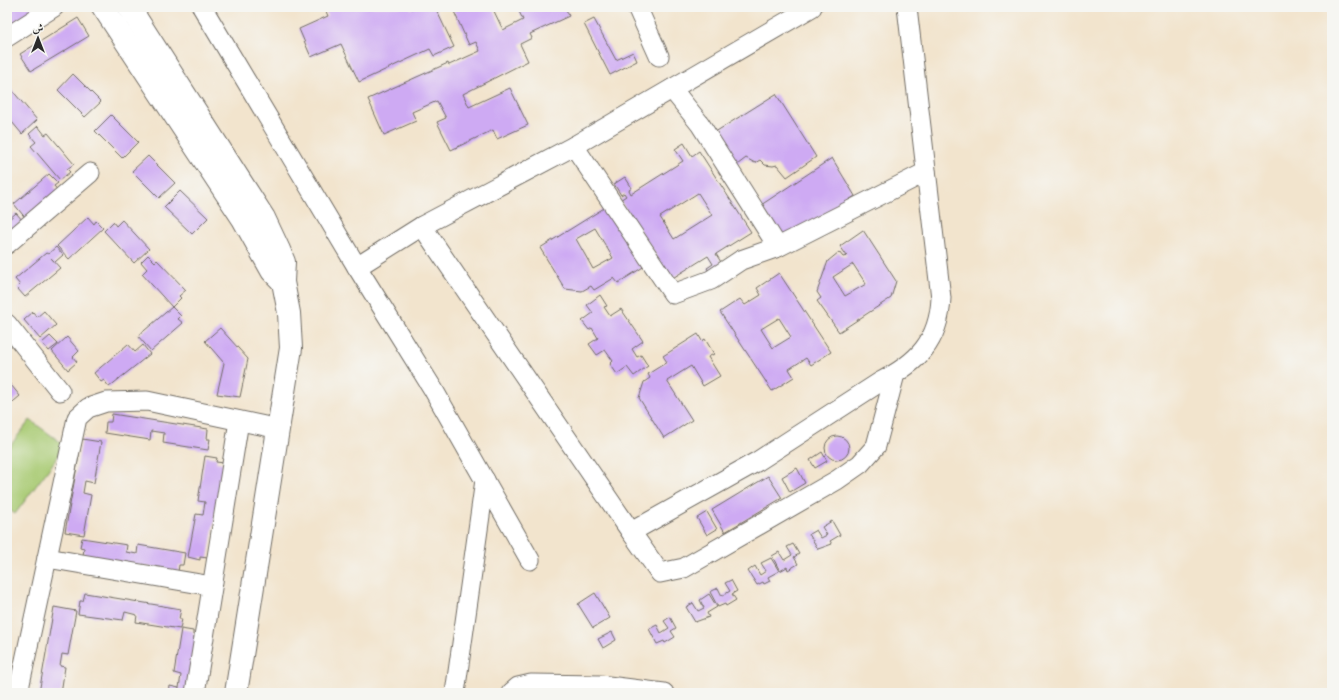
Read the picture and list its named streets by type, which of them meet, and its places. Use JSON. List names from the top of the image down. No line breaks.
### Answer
{"north":"top"}
